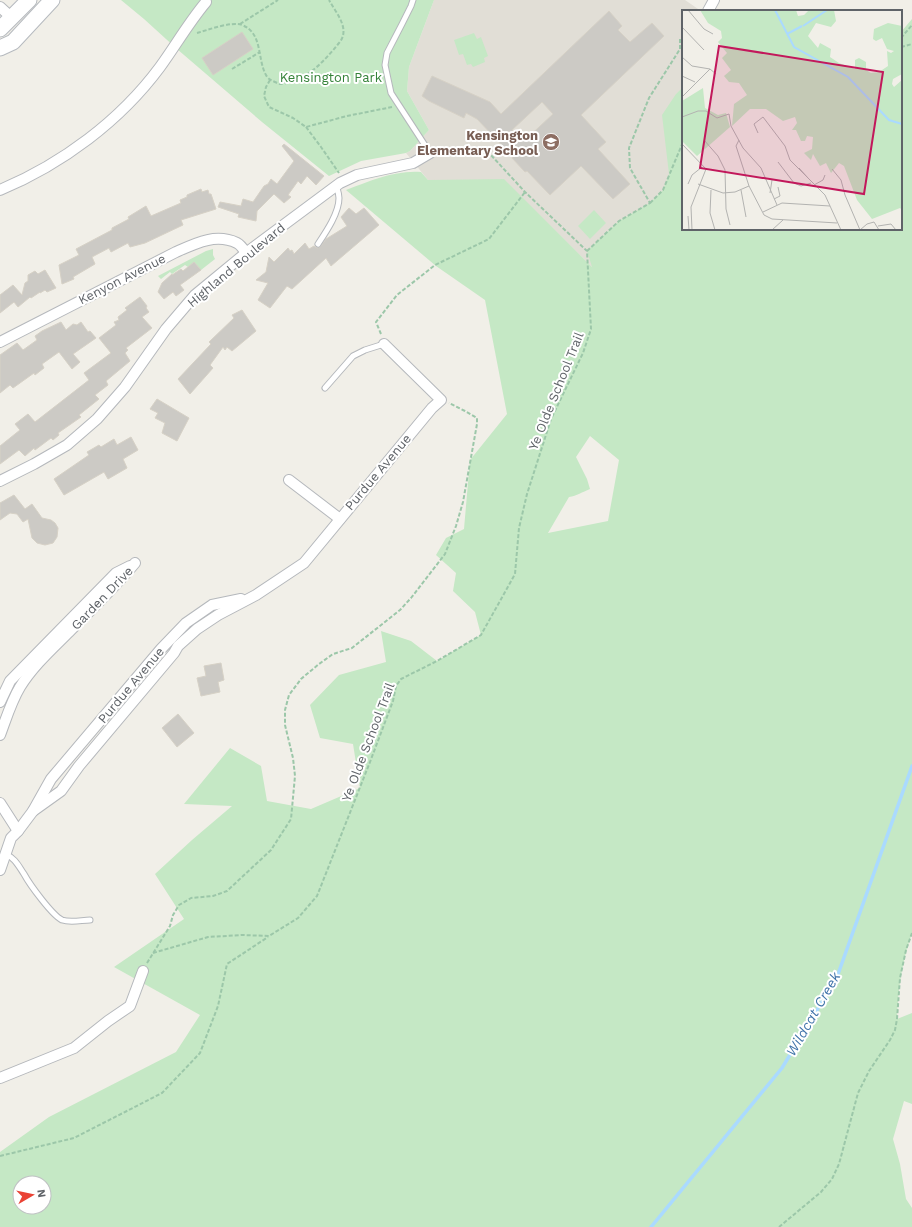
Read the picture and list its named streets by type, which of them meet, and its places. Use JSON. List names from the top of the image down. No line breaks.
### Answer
{"streets":{"street":["Highland Boulevard","Kenyon Avenue","Purdue Avenue","Garden Drive"],"path":["Ye Olde School Trail"]},"crossings":[["Highland Boulevard","Kenyon Avenue"]],"water":["Wildcat Creek"],"parks":["Kensington Park"],"places":{"school or university":["Kensington Elementary School"]},"north":"right"}
